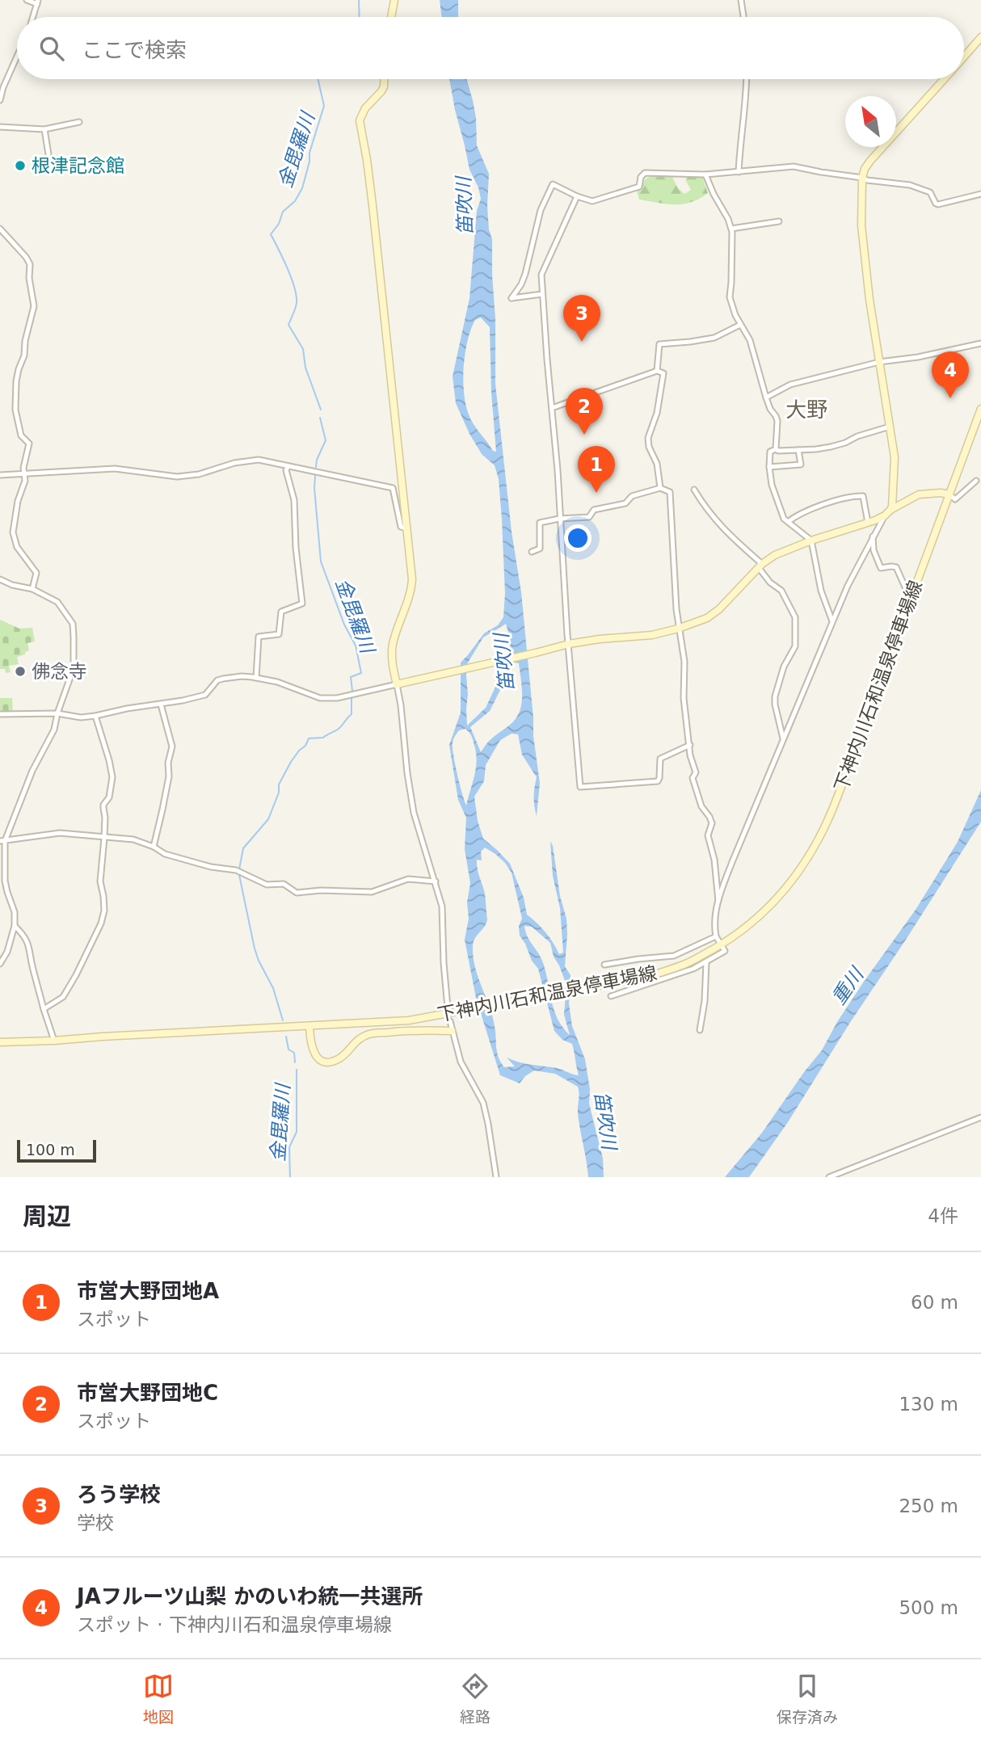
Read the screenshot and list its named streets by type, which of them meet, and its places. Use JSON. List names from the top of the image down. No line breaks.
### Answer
{"streets":{"street":["下神内川石和温泉停車場線"]},"districts":["大野"],"water":["金毘羅川","笛吹川","重川"],"places":["根津記念館","佛念寺"],"scale_bar":"100 m","north":"top left","page":{"search":"ここで検索","pins":["3","4","2","1"],"scale":"100 m","heading":["周辺","4件"],"list":[{"mark":"1","name":"市営大野団地A","note":"スポット","value":"60 m"},{"mark":"2","name":"市営大野団地C","note":"スポット","value":"130 m"},{"mark":"3","name":"ろう学校","note":"学校","value":"250 m"},{"mark":"4","name":"JAフルーツ山梨 かのいわ統一共選所","note":"スポット · 下神内川石和温泉停車場線","value":"500 m"}],"nav":["地図","経路","保存済み"]}}
